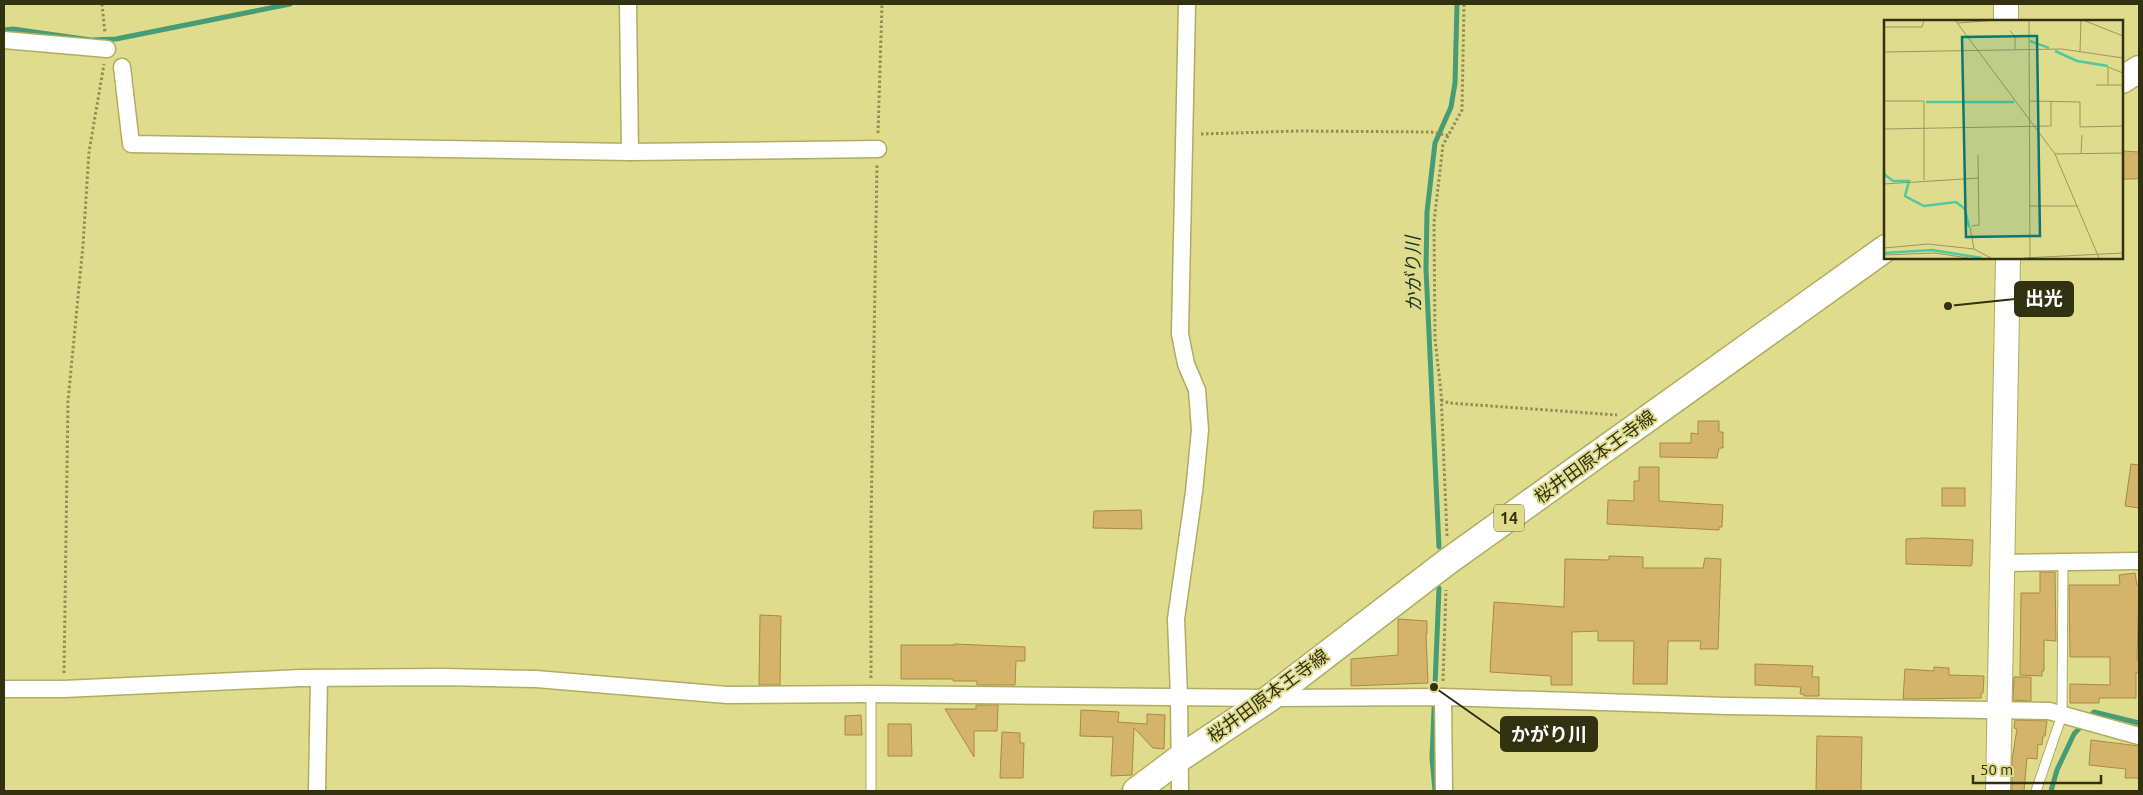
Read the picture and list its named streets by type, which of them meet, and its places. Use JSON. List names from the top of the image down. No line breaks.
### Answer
{"streets":{"main road":["桜井田原本王寺線","14"]},"water":["かがり川"],"places":["出光","かがり川"],"scale_bar":"50 m"}
